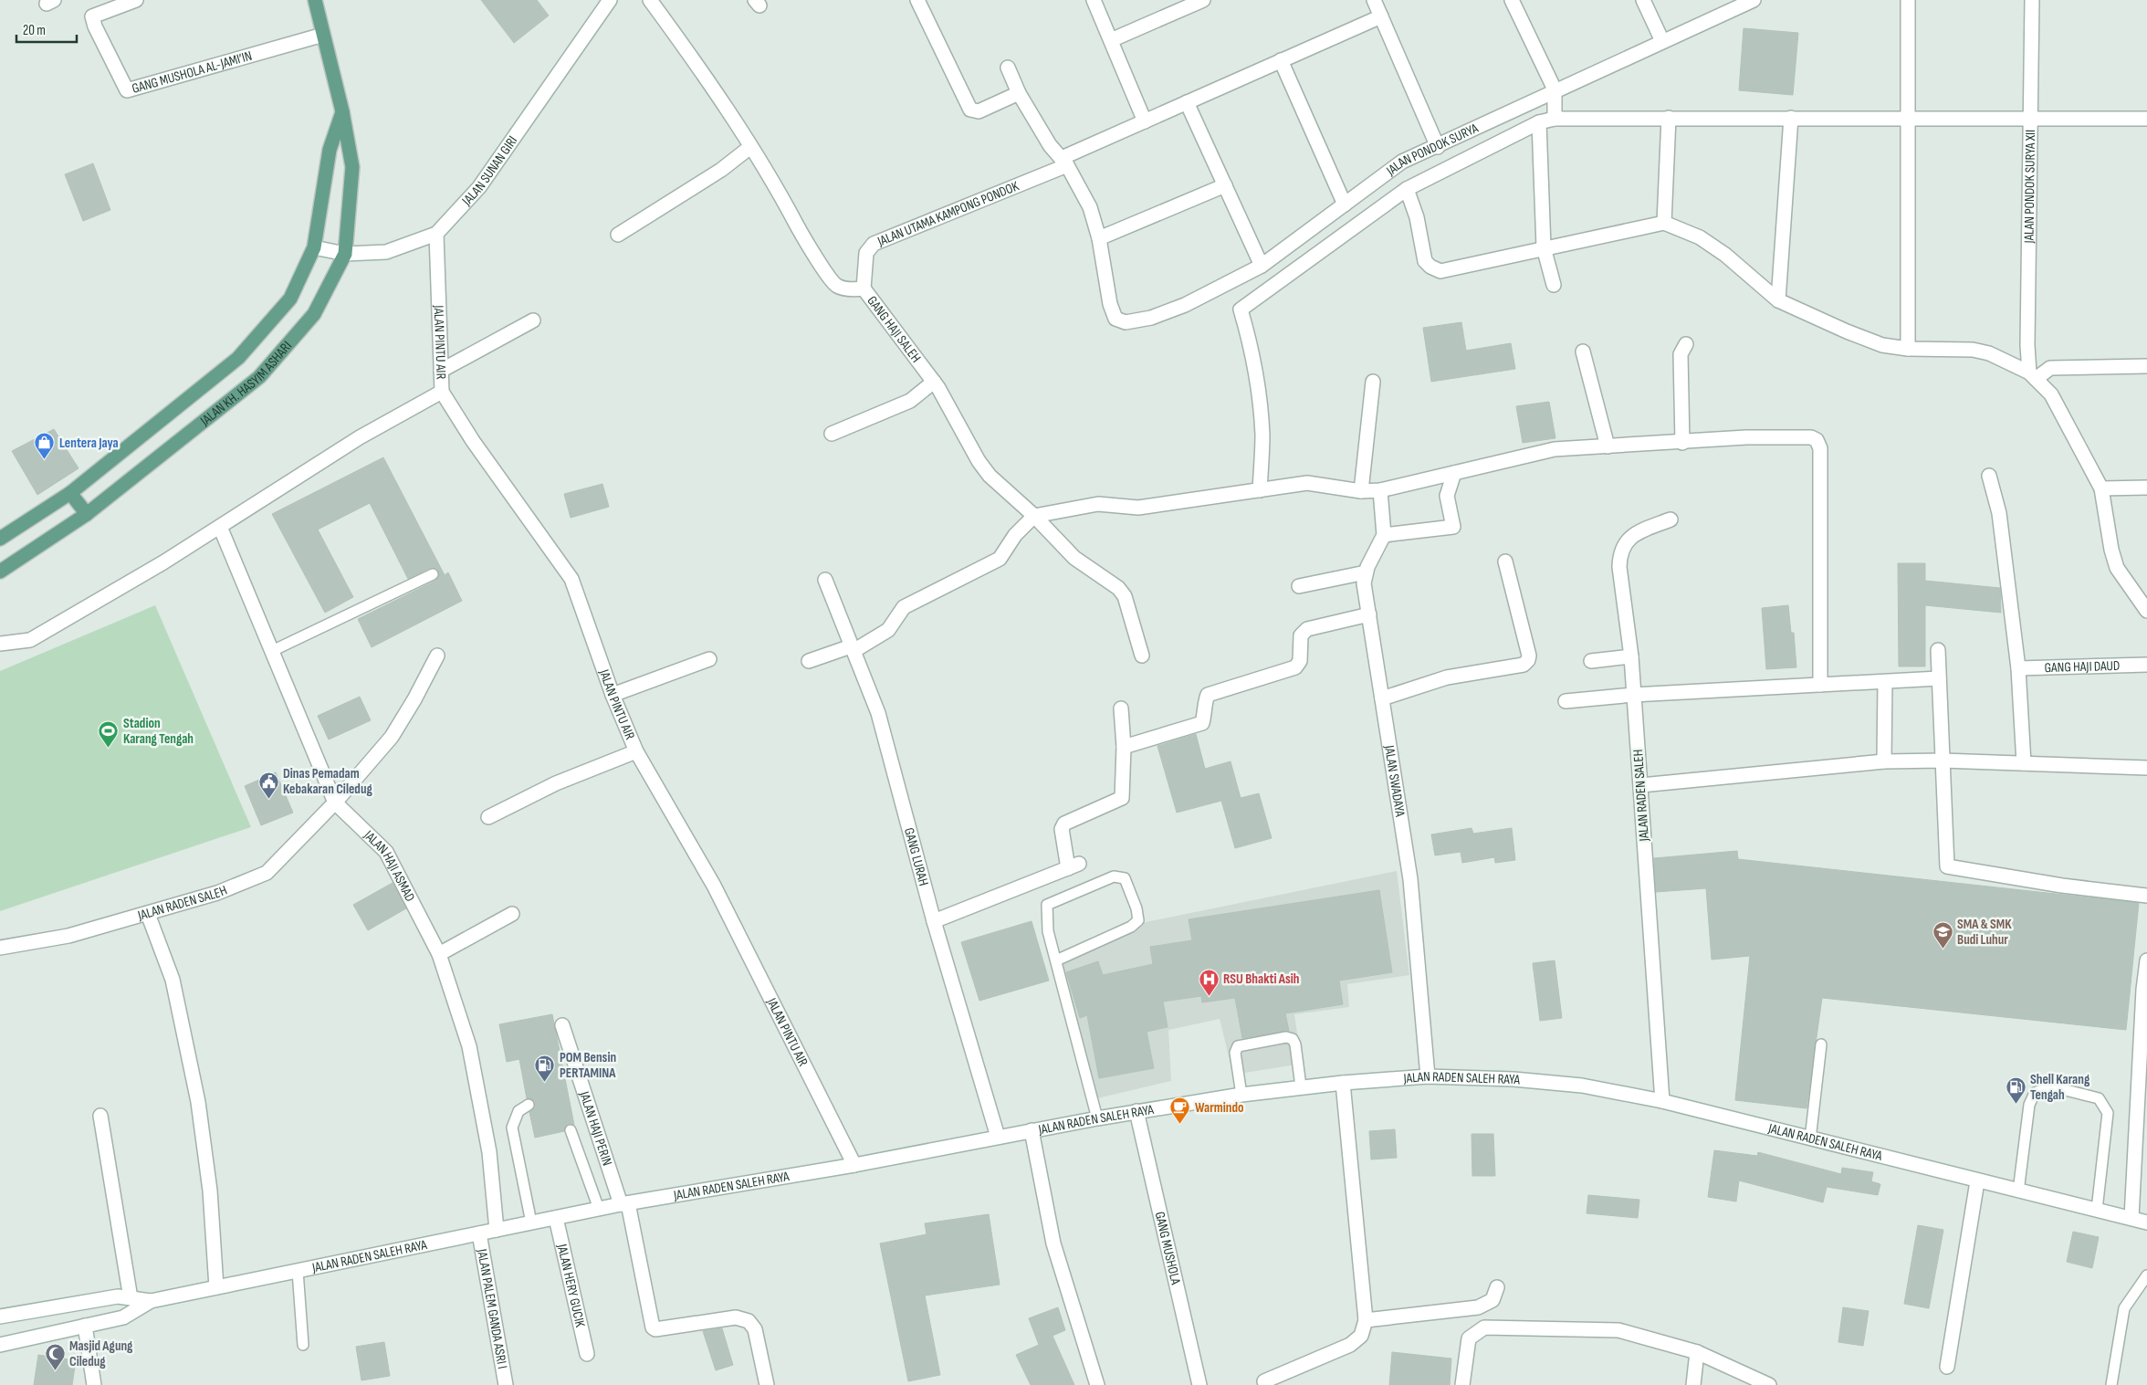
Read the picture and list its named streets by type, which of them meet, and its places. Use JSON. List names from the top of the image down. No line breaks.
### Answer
{"streets":{"main road":["JALAN KH. HASYIM ASHARI"],"street":["GANG MUSHOLA AL-JAMI’IN","JALAN PONDOK SURYA","JALAN SUNAN GIRI","JALAN PONDOK SURYA XII","JALAN UTAMA KAMPONG PONDOK","GANG HAJI SALEH","JALAN PINTU AIR","GANG HAJI DAUD","JALAN SWADAYA","JALAN RADEN SALEH","GANG LURAH","JALAN HAJI ASMAD","JALAN RADEN SALEH RAYA","JALAN HAJI PERIN","GANG MUSHOLA","JALAN HERY GUCIK","JALAN PALEM GANDA ASRI I"]},"crossings":[["GANG MUSHOLA AL-JAMI’IN","JALAN KH. HASYIM ASHARI"],["JALAN SUNAN GIRI","JALAN PINTU AIR"],["JALAN SUNAN GIRI","JALAN KH. HASYIM ASHARI"],["JALAN UTAMA KAMPONG PONDOK","GANG HAJI SALEH"],["JALAN PINTU AIR","JALAN RADEN SALEH RAYA"],["JALAN SWADAYA","JALAN RADEN SALEH RAYA"],["JALAN RADEN SALEH","JALAN HAJI ASMAD"],["JALAN RADEN SALEH","JALAN RADEN SALEH RAYA"],["GANG LURAH","JALAN RADEN SALEH RAYA"],["JALAN HAJI ASMAD","JALAN RADEN SALEH RAYA"],["JALAN RADEN SALEH RAYA","JALAN HAJI PERIN"],["JALAN RADEN SALEH RAYA","GANG MUSHOLA"],["JALAN RADEN SALEH RAYA","JALAN HERY GUCIK"],["JALAN RADEN SALEH RAYA","JALAN PALEM GANDA ASRI I"]],"places":{"shop":["Lentera Jaya"],"sports":["Stadion Karang Tengah"],"public building":["Dinas Pemadam Kebakaran Ciledug"],"school or university":["SMA & SMK Budi Luhur"],"hospital":["RSU Bhakti Asih"],"fuel station":["POM Bensin PERTAMINA","Shell Karang Tengah"],"cafe":["Warmindo"],"mosque":["Masjid Agung Ciledug"]},"scale_bar":"20 m"}
